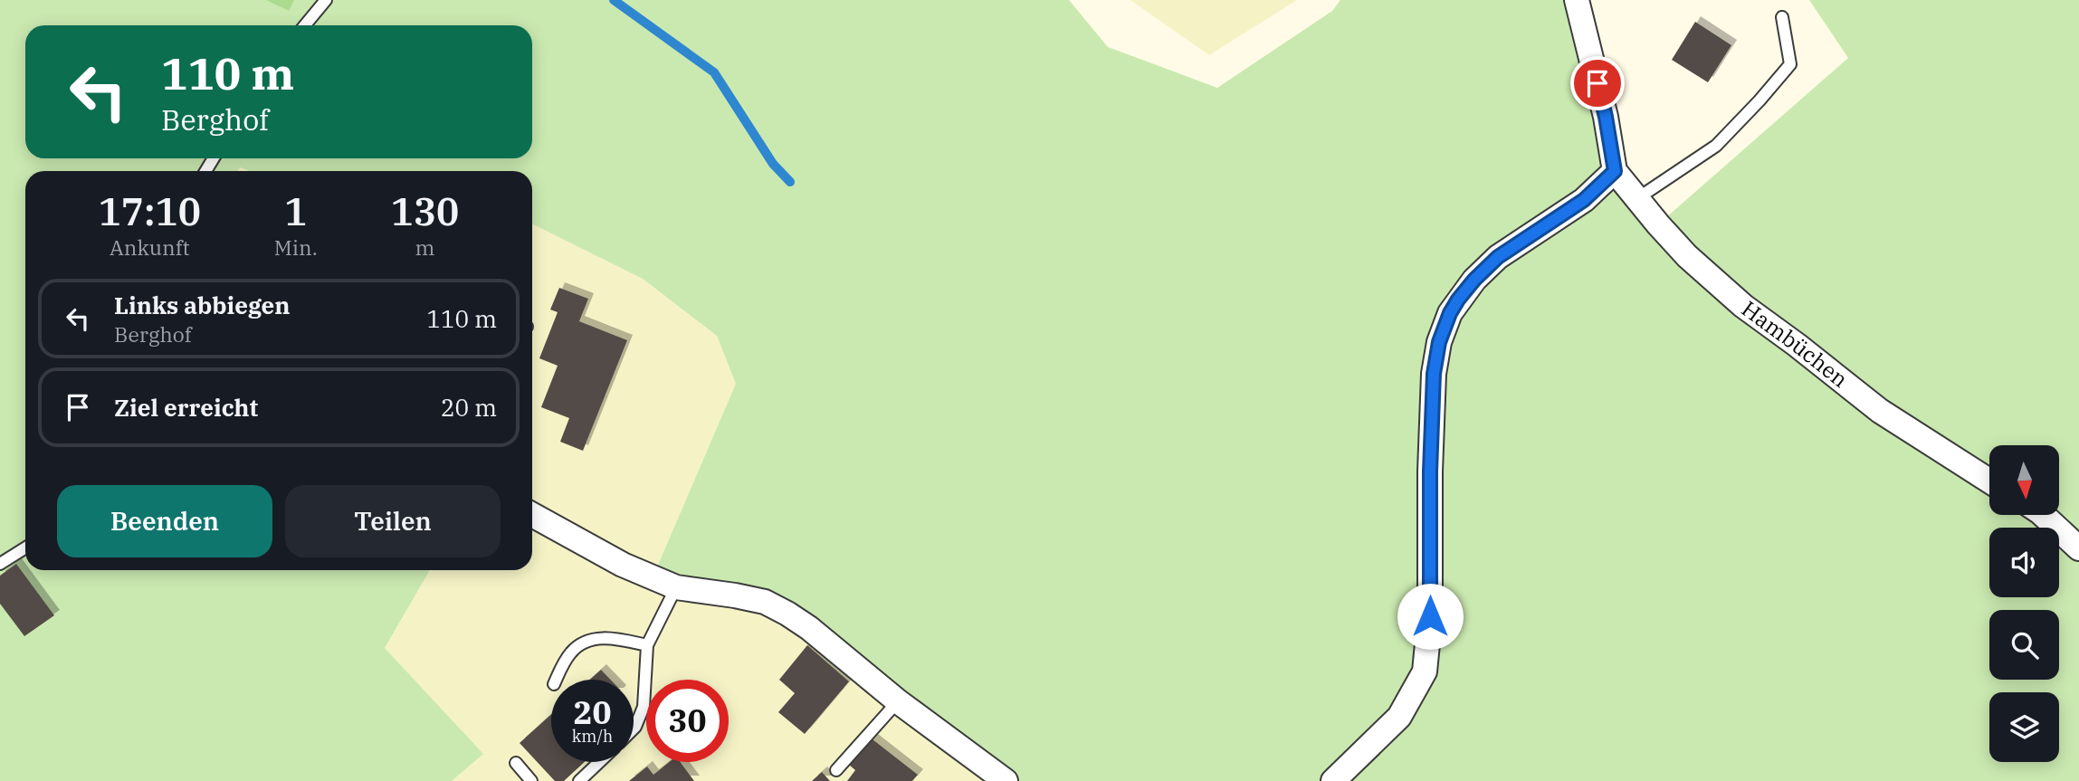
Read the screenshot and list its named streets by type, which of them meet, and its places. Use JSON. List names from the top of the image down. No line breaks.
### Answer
{"streets":{"street":["Hambüchen"]},"north":"bottom","page":{"turn":["110 m","Berghof"],"eta":["17:10","Ankunft","1","Min.","130","m"],"list":[{"name":"Links abbiegen","note":"Berghof","value":"110 m"},{"name":"Ziel erreicht","value":"20 m"}],"buttons":["Beenden","Teilen"],"speed":"20 km/h","limit":"30"}}
